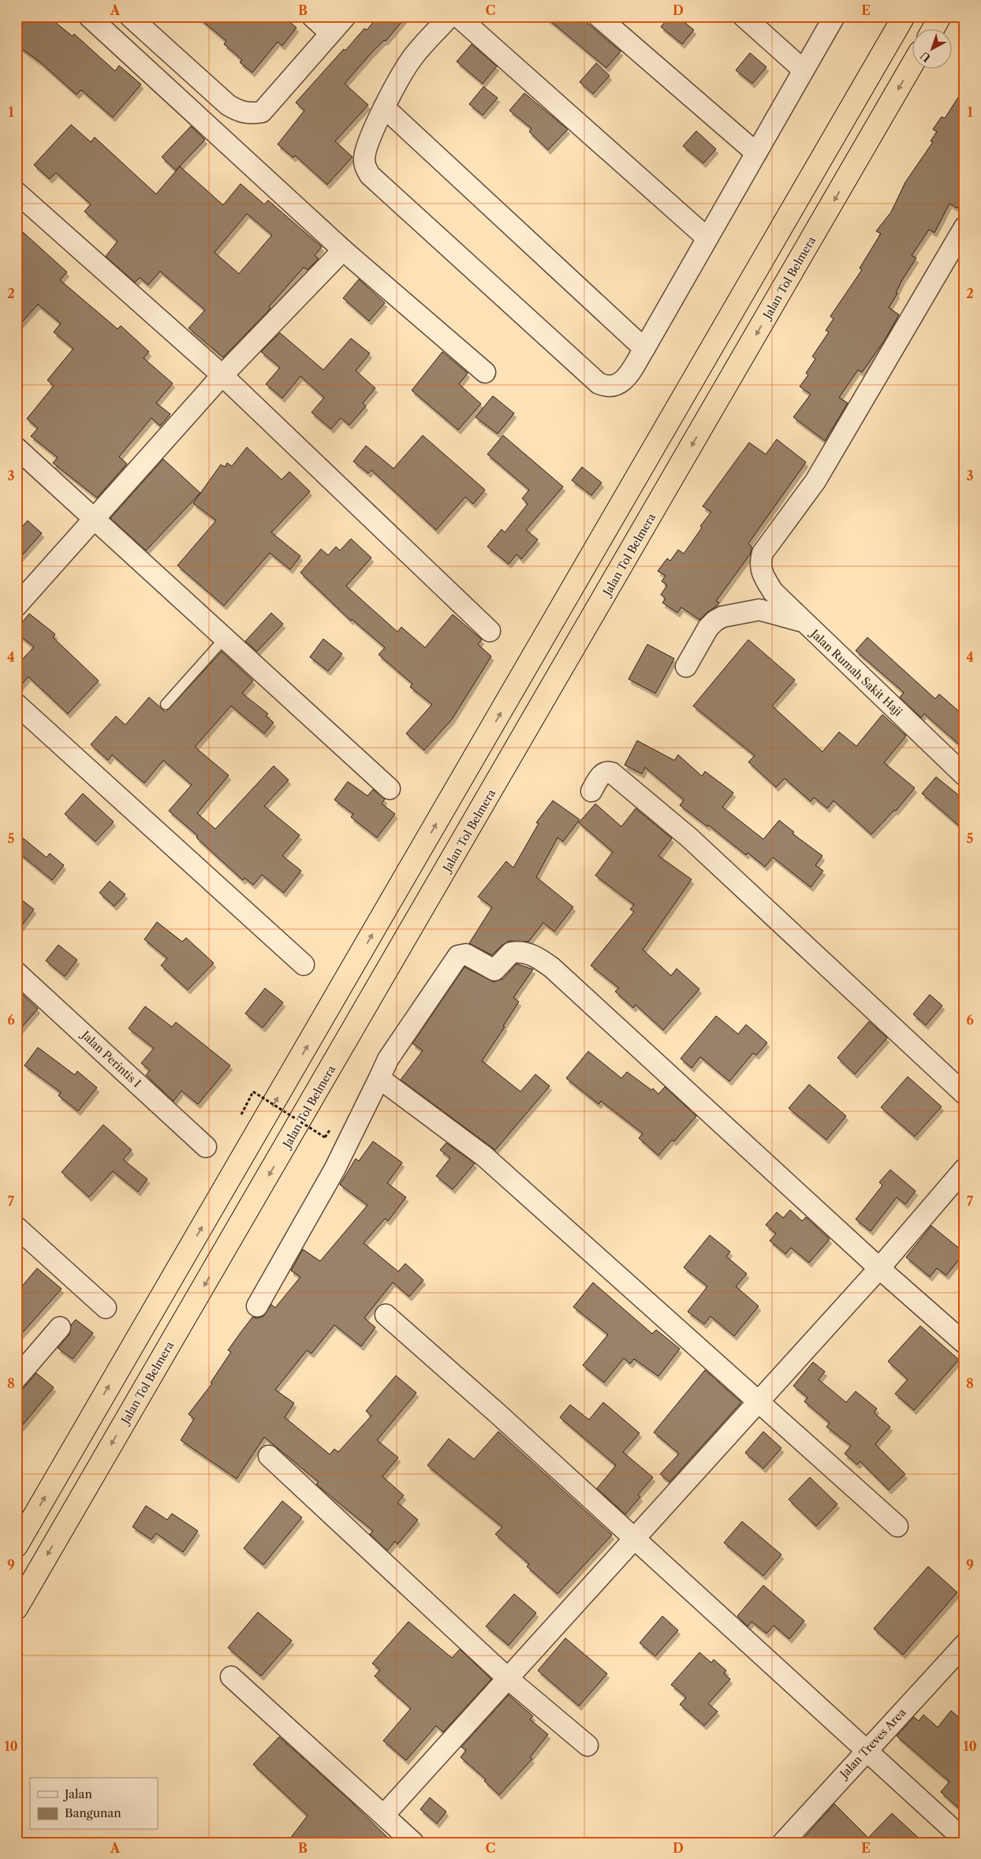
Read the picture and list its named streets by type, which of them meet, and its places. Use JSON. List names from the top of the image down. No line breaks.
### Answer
{"streets":{"highway":["Jalan Tol Belmera"],"street":["Jalan Rumah Sakit Haji","Jalan Perintis I","Jalan Treves Area"]},"legend":["Jalan","Bangunan"],"north":"bottom left","grid":{"columns":["A","B","C","D","E"],"rows":["1","2","3","4","5","6","7","8","9","10"]}}
